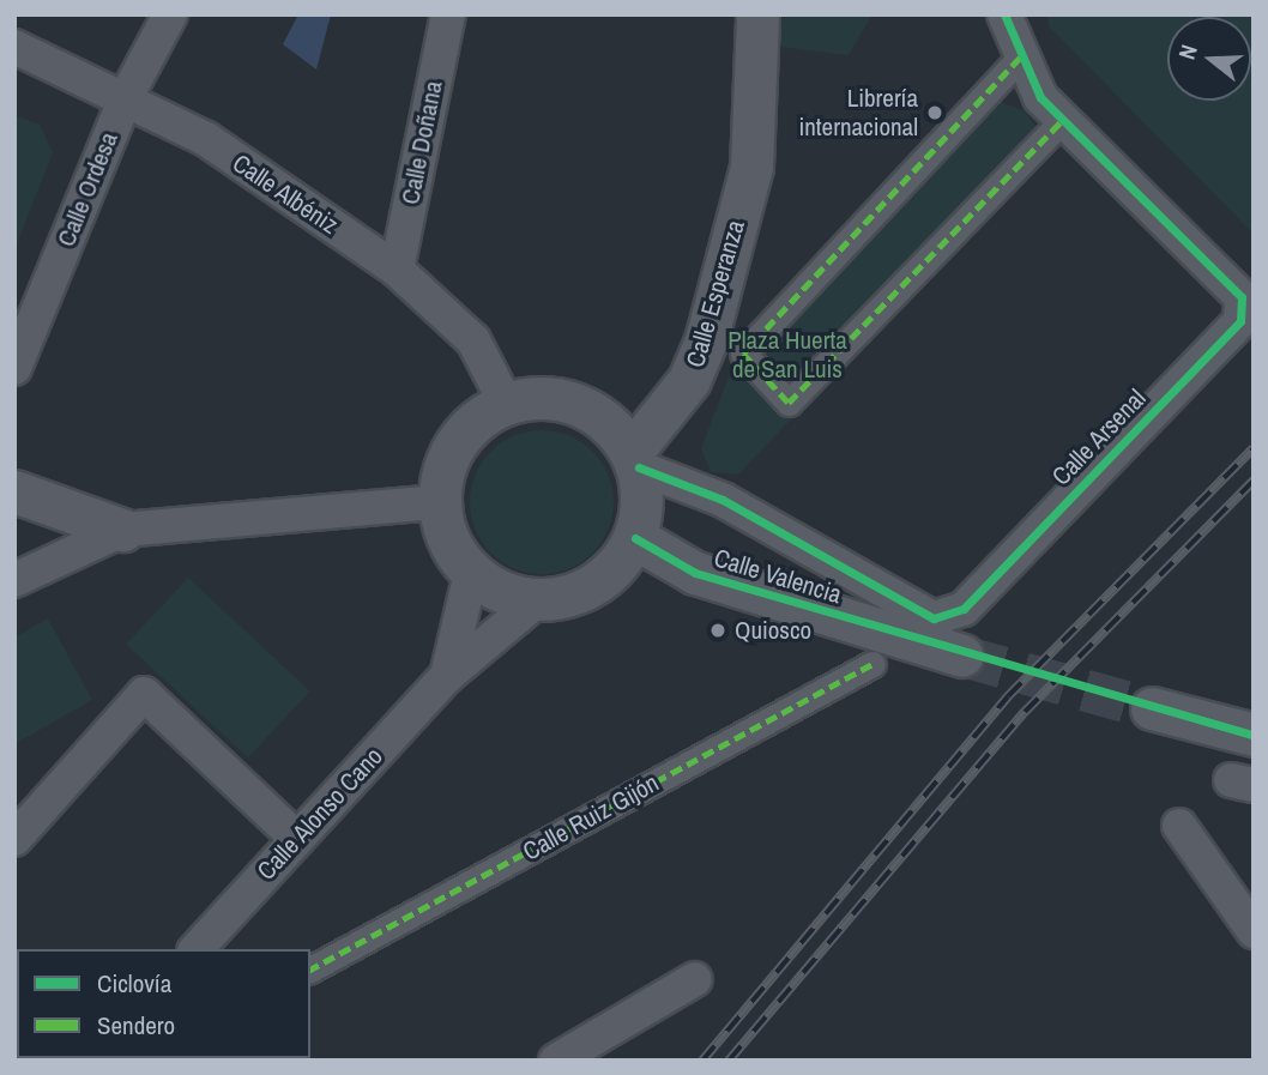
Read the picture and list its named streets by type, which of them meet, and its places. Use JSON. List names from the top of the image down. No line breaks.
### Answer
{"streets":{"street":["Calle Doñana","Calle Ordesa","Calle Albéniz","Calle Esperanza","Calle Arsenal","Calle Valencia","Calle Alonso Cano","Calle Ruiz Gijón"]},"crossings":[["Calle Doñana","Calle Albéniz"],["Calle Ordesa","Calle Albéniz"],["Calle Albéniz","Calle Esperanza"],["Calle Albéniz","Calle Arsenal"],["Calle Albéniz","Calle Valencia"],["Calle Albéniz","Calle Alonso Cano"],["Calle Esperanza","Calle Arsenal"],["Calle Esperanza","Calle Valencia"],["Calle Esperanza","Calle Alonso Cano"],["Calle Arsenal","Calle Valencia"],["Calle Arsenal","Calle Alonso Cano"],["Calle Valencia","Calle Alonso Cano"]],"parks":["Plaza Huerta de San Luis"],"places":["Librería internacional","Quiosco"],"legend":["Ciclovía","Sendero"],"north":"left"}
